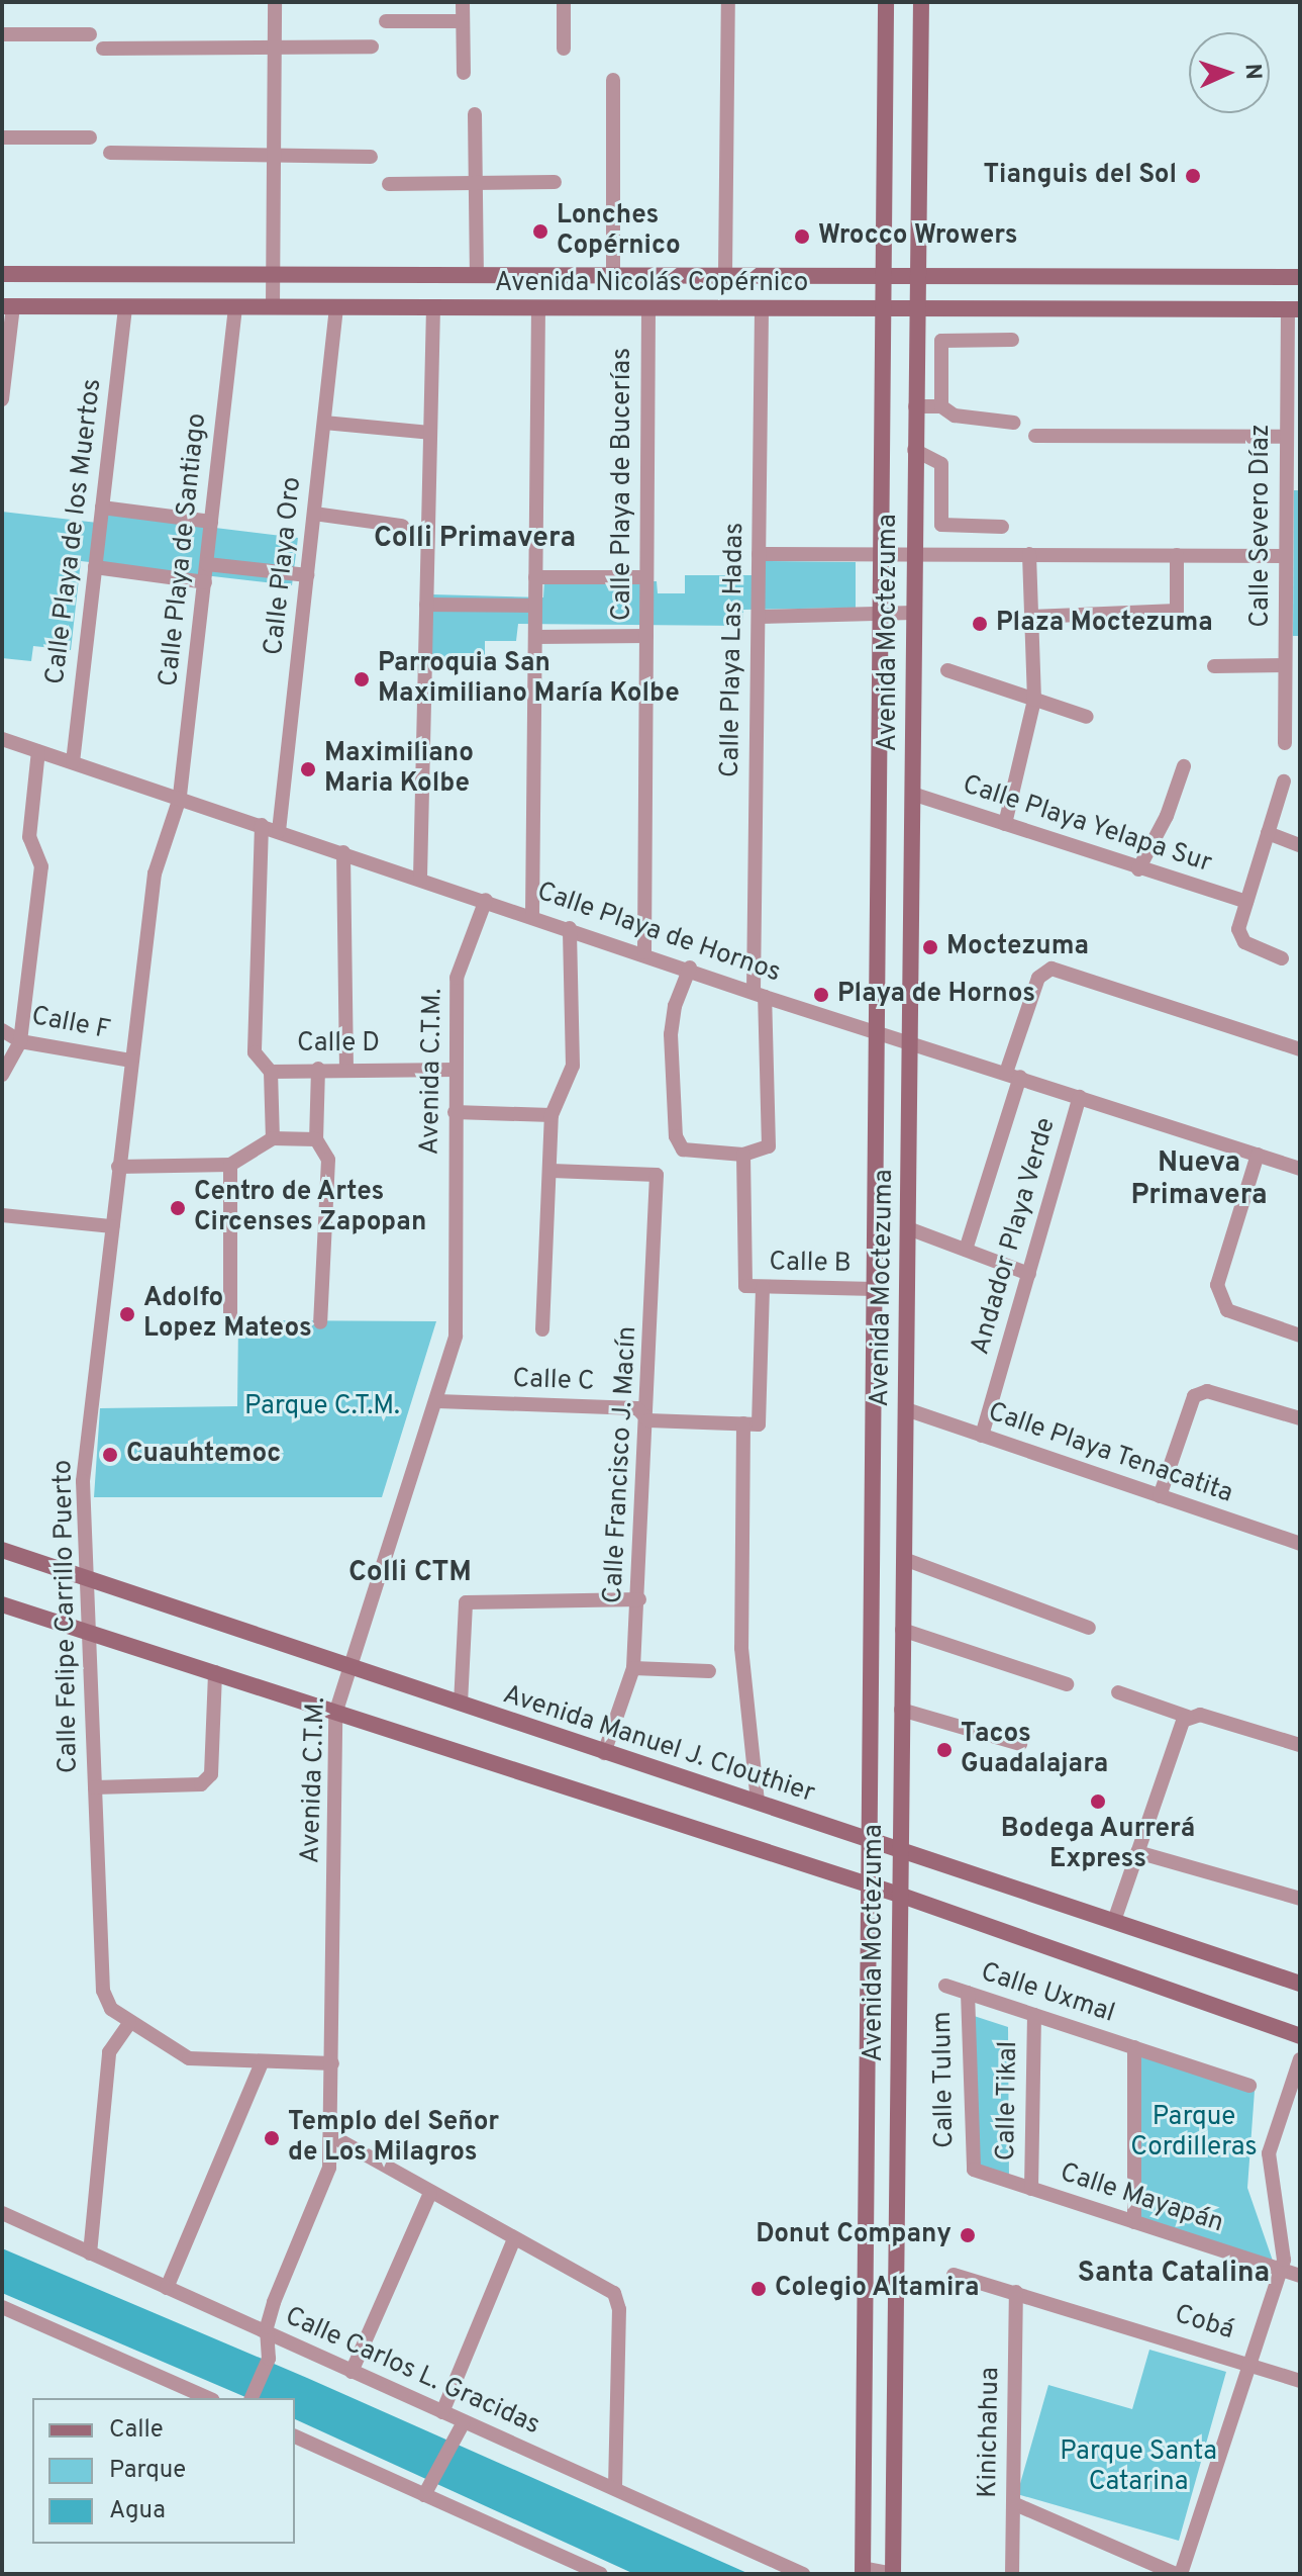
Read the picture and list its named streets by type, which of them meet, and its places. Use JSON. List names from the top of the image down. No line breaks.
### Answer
{"streets":{"street":["Avenida Nicolás Copérnico","Calle Playa de Bucerías","Calle Severo Díaz","Calle Playa de los Muertos","Calle Playa de Santiago","Calle Playa Oro","Avenida Moctezuma","Calle Playa Las Hadas","Calle Playa Yelapa Sur","Calle Playa de Hornos","Calle F","Calle D","Avenida C.T.M.","Andador Playa Verde","Calle B","Calle C","Calle Playa Tenacatita","Calle Francisco J. Macín","Calle Felipe Carrillo Puerto","Avenida Manuel J. Clouthier","Calle Uxmal","Calle Tulum","Calle Tikal","Calle Mayapán","Cobá","Calle Carlos L. Gracidas","Kinichahua"]},"crossings":[["Avenida Nicolás Copérnico","Calle Playa de Bucerías"],["Avenida Nicolás Copérnico","Calle Severo Díaz"],["Avenida Nicolás Copérnico","Calle Playa de los Muertos"],["Avenida Nicolás Copérnico","Calle Playa de Santiago"],["Avenida Nicolás Copérnico","Calle Playa Oro"],["Avenida Nicolás Copérnico","Avenida Moctezuma"],["Avenida Nicolás Copérnico","Calle Playa Las Hadas"],["Calle Playa de Bucerías","Calle Playa de Hornos"],["Calle Playa de los Muertos","Calle Playa de Hornos"],["Calle Playa de Santiago","Calle Playa de Hornos"],["Calle Playa de Santiago","Calle Felipe Carrillo Puerto"],["Calle Playa Oro","Calle Playa de Hornos"],["Avenida Moctezuma","Calle Playa Yelapa Sur"],["Avenida Moctezuma","Calle Playa de Hornos"],["Avenida Moctezuma","Calle B"],["Avenida Moctezuma","Calle Playa Tenacatita"],["Avenida Moctezuma","Avenida Manuel J. Clouthier"],["Calle Playa Las Hadas","Calle Playa de Hornos"],["Calle Playa Las Hadas","Calle B"],["Calle Playa de Hornos","Avenida C.T.M."],["Calle Playa de Hornos","Andador Playa Verde"],["Calle Playa de Hornos","Calle Felipe Carrillo Puerto"],["Calle F","Calle Felipe Carrillo Puerto"],["Calle D","Avenida C.T.M."],["Avenida C.T.M.","Calle C"],["Avenida C.T.M.","Calle Felipe Carrillo Puerto"],["Avenida C.T.M.","Avenida Manuel J. Clouthier"],["Avenida C.T.M.","Calle Carlos L. Gracidas"],["Andador Playa Verde","Calle Playa Tenacatita"],["Calle C","Calle Francisco J. Macín"],["Calle Francisco J. Macín","Avenida Manuel J. Clouthier"],["Calle Felipe Carrillo Puerto","Avenida Manuel J. Clouthier"],["Calle Uxmal","Calle Tulum"],["Calle Uxmal","Calle Tikal"],["Calle Tulum","Calle Mayapán"],["Calle Tikal","Calle Mayapán"],["Cobá","Kinichahua"]],"districts":["Colli Primavera","Nueva Primavera","Colli CTM","Santa Catalina"],"parks":["Parque C.T.M.","Parque Cordilleras","Parque Santa Catarina"],"places":["Tianguis del Sol","Lonches Copérnico","Wrocco Wrowers","Plaza Moctezuma","Parroquia San Maximiliano María Kolbe","Maximiliano Maria Kolbe","Moctezuma","Playa de Hornos","Centro de Artes Circenses Zapopan","Adolfo Lopez Mateos","Cuauhtemoc","Tacos Guadalajara","Bodega Aurrerá Express","Templo del Señor de Los Milagros","Donut Company","Colegio Altamira"],"legend":["Calle","Parque","Agua"],"north":"right"}
